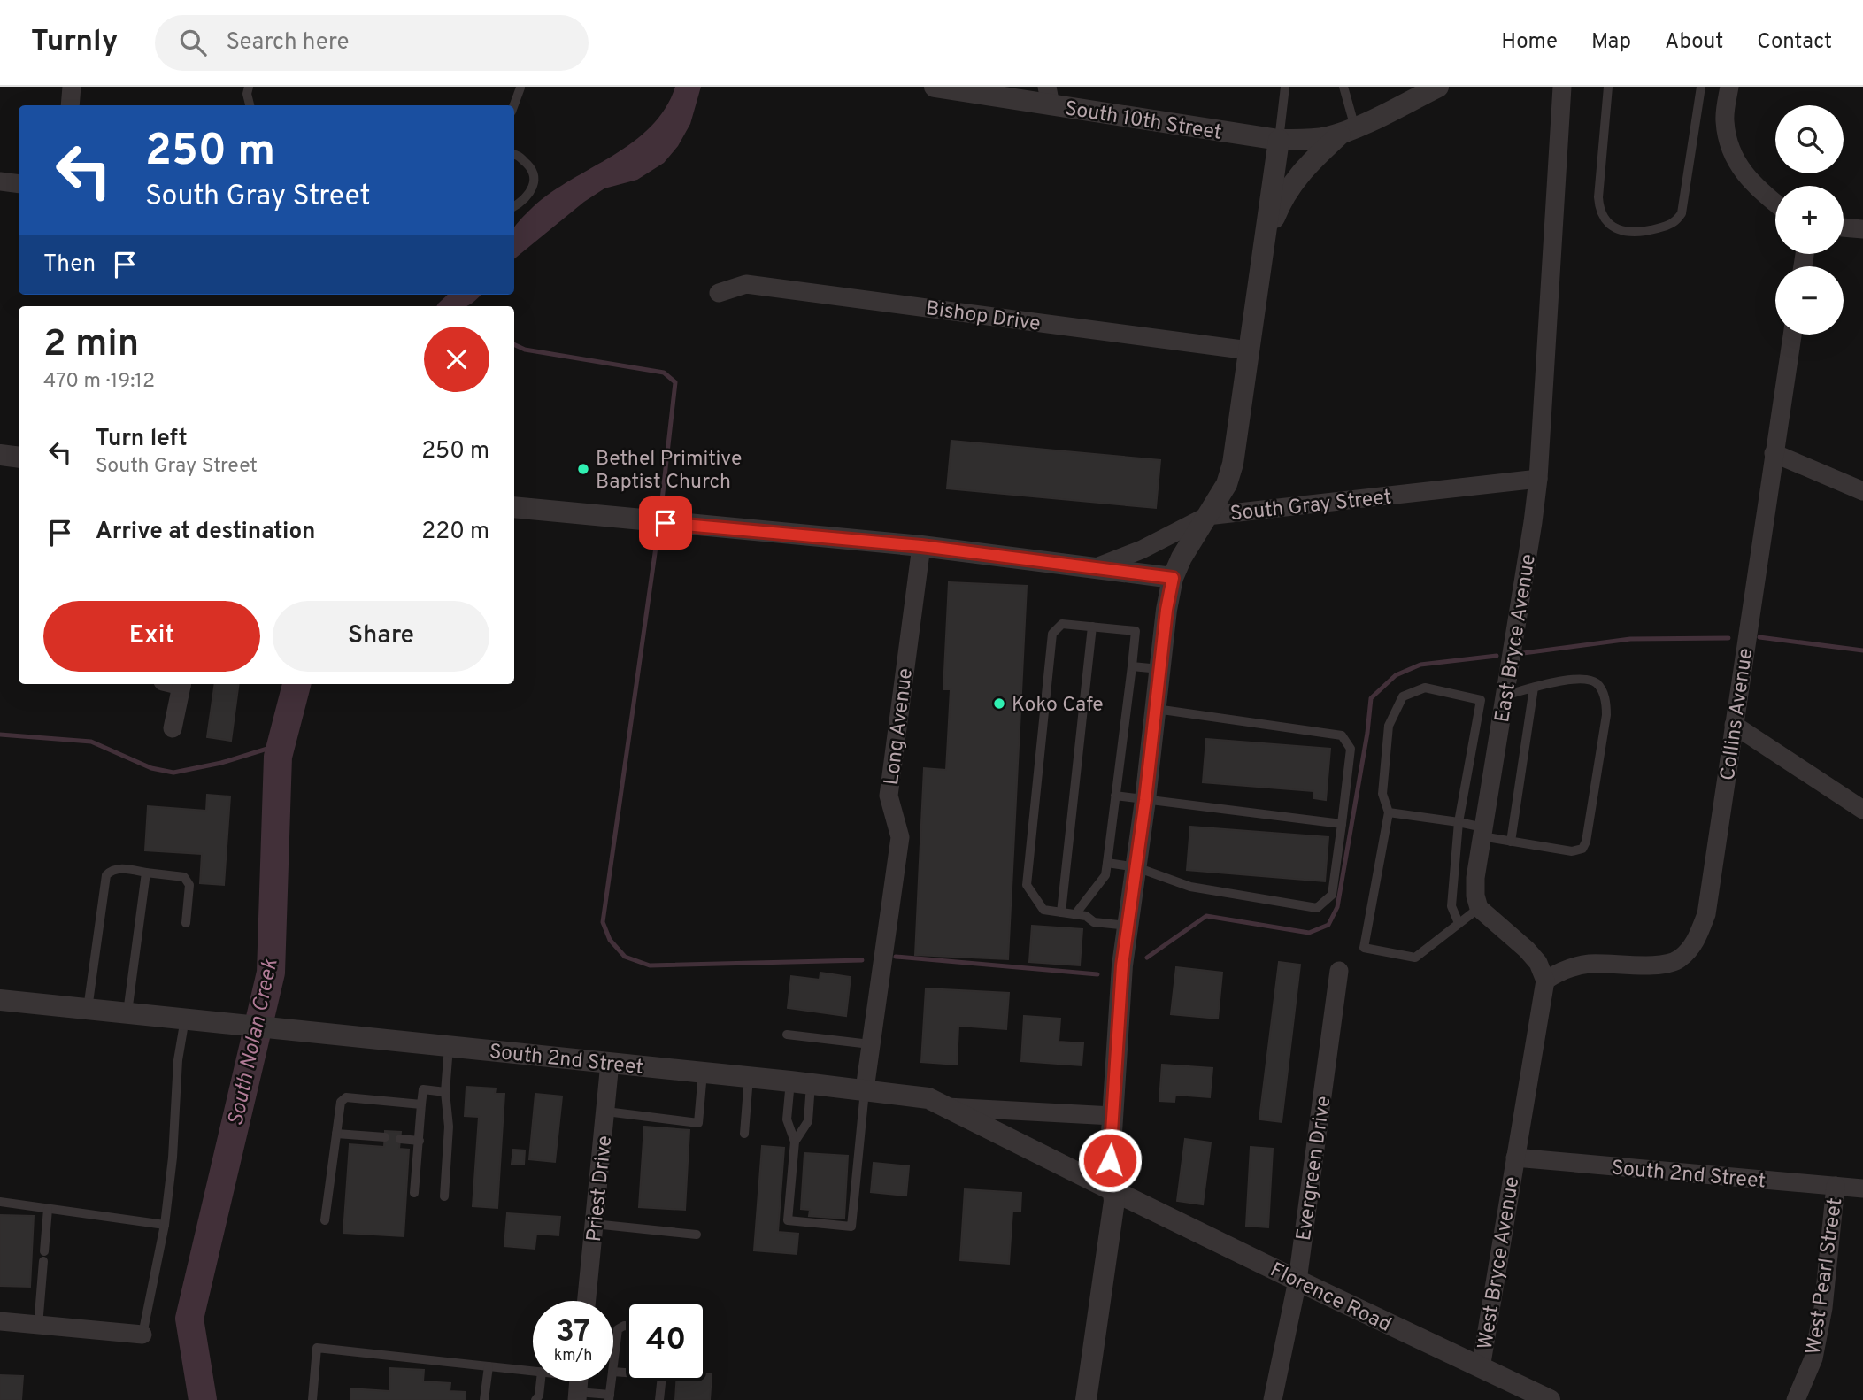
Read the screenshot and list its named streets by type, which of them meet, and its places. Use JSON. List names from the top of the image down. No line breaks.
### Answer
{"streets":{"street":["South 10th Street","Bishop Drive","South Gray Street","East Bryce Avenue","Collins Avenue","Long Avenue","South 2nd Street","Evergreen Drive","Priest Drive","West Bryce Avenue","West Pearl Street","Florence Road"]},"crossings":[["South Gray Street","East Bryce Avenue"],["South Gray Street","Long Avenue"],["Long Avenue","South 2nd Street"],["South 2nd Street","Priest Drive"],["South 2nd Street","West Bryce Avenue"],["South 2nd Street","West Pearl Street"],["South 2nd Street","Florence Road"],["Evergreen Drive","Florence Road"],["West Bryce Avenue","Florence Road"]],"water":["South Nolan Creek"],"places":["Bethel Primitive Baptist Church","Koko Cafe"],"page":{"header":"Turnly","search":"Search here","nav":["Home","Map","About","Contact"],"map_buttons":["+","−"],"turn":["250 m","South Gray Street"],"then":"Then","heading":["2 min","470 m · 19:12"],"list":[{"name":"Turn left","note":"South Gray Street","value":"250 m"},{"name":"Arrive at destination","value":"220 m"}],"buttons":["Exit","Share"],"speed":"37 km/h","limit":"40"}}
